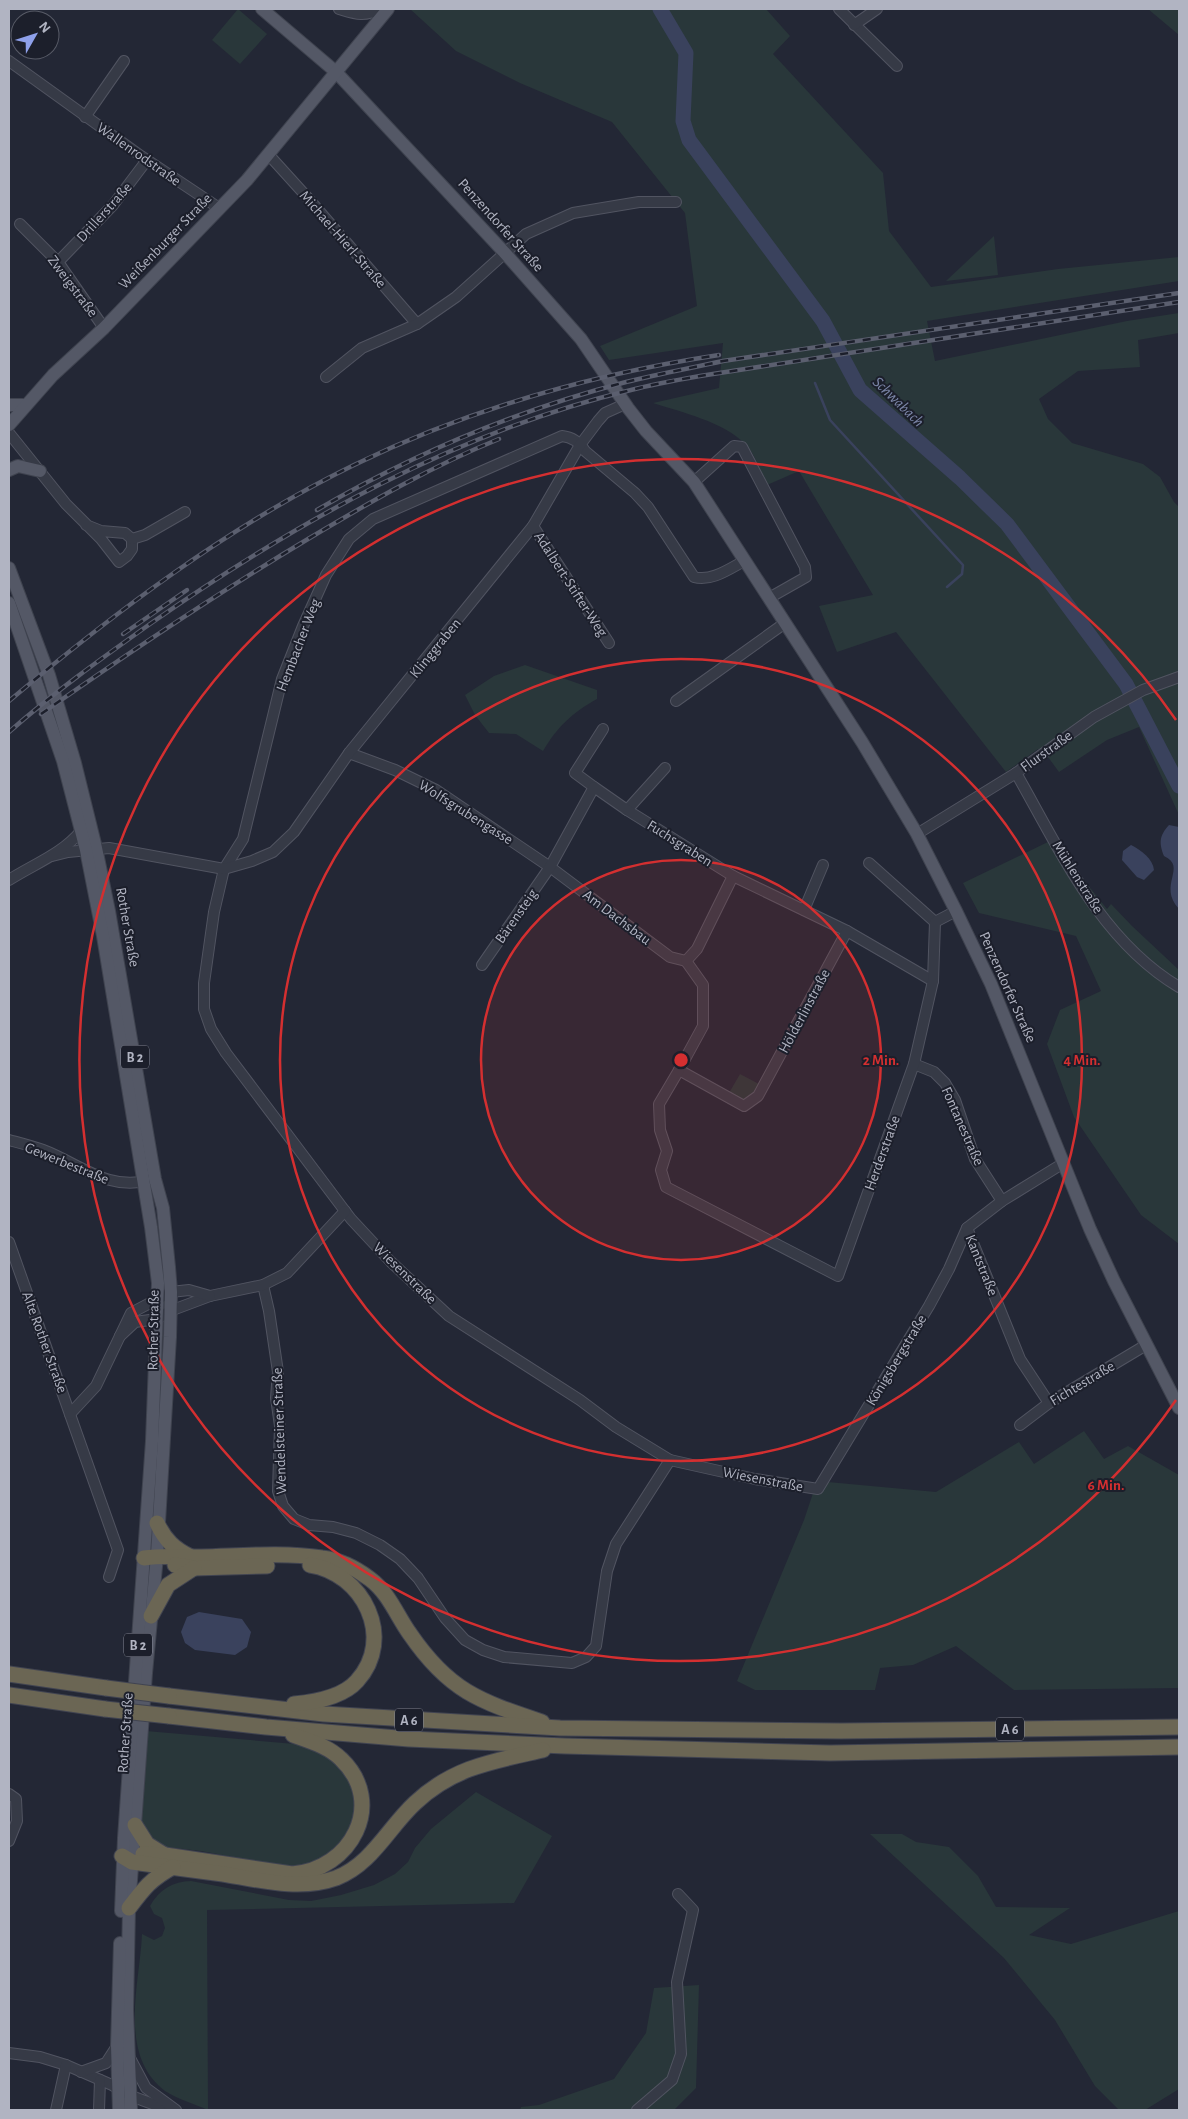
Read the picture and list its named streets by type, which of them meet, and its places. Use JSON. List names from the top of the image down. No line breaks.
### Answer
{"streets":{"highway":["A 6"],"main road":["Penzendorfer Straße","Weißenburger Straße","Rother Straße","B 2"],"street":["Wallenrodstraße","Drillerstraße","Michael-Hierl-Straße","Zweigstraße","Adalbert-Stifter-Weg","Hembacher Weg","Klinggraben","Flurstraße","Wolfsgrubengasse","Fuchsgraben","Mühlenstraße","Bärensteig","Am Dachsbau","Hölderlinstraße","Fontanestraße","Herderstraße","Gewerbestraße","Kantstraße","Wiesenstraße","Alte Rother Straße","Königsbergstraße","Fichtestraße","Wendelsteiner Straße"]},"crossings":[["Wallenrodstraße","Drillerstraße"],["Wallenrodstraße","Weißenburger Straße"],["Drillerstraße","Zweigstraße"],["Penzendorfer Straße","Weißenburger Straße"],["Penzendorfer Straße","Klinggraben"],["Penzendorfer Straße","Flurstraße"],["Penzendorfer Straße","Kantstraße"],["Penzendorfer Straße","Fichtestraße"],["Michael-Hierl-Straße","Weißenburger Straße"],["Weißenburger Straße","Zweigstraße"],["Adalbert-Stifter-Weg","Klinggraben"],["Hembacher Weg","Klinggraben"],["Hembacher Weg","Wiesenstraße"],["Klinggraben","Wolfsgrubengasse"],["Klinggraben","Wiesenstraße"],["Flurstraße","Mühlenstraße"],["Wolfsgrubengasse","Bärensteig"],["Wolfsgrubengasse","Am Dachsbau"],["Fuchsgraben","Hölderlinstraße"],["Bärensteig","Am Dachsbau"],["Rother Straße","Gewerbestraße"],["Rother Straße","Alte Rother Straße"],["Hölderlinstraße","Herderstraße"],["Fontanestraße","Herderstraße"],["Fontanestraße","Kantstraße"],["Kantstraße","Königsbergstraße"],["Kantstraße","Fichtestraße"],["Wiesenstraße","Königsbergstraße"],["Wiesenstraße","Wendelsteiner Straße"]],"water":["Schwabach"],"north":"top right","rings":["2 Min.","4 Min.","6 Min."]}
